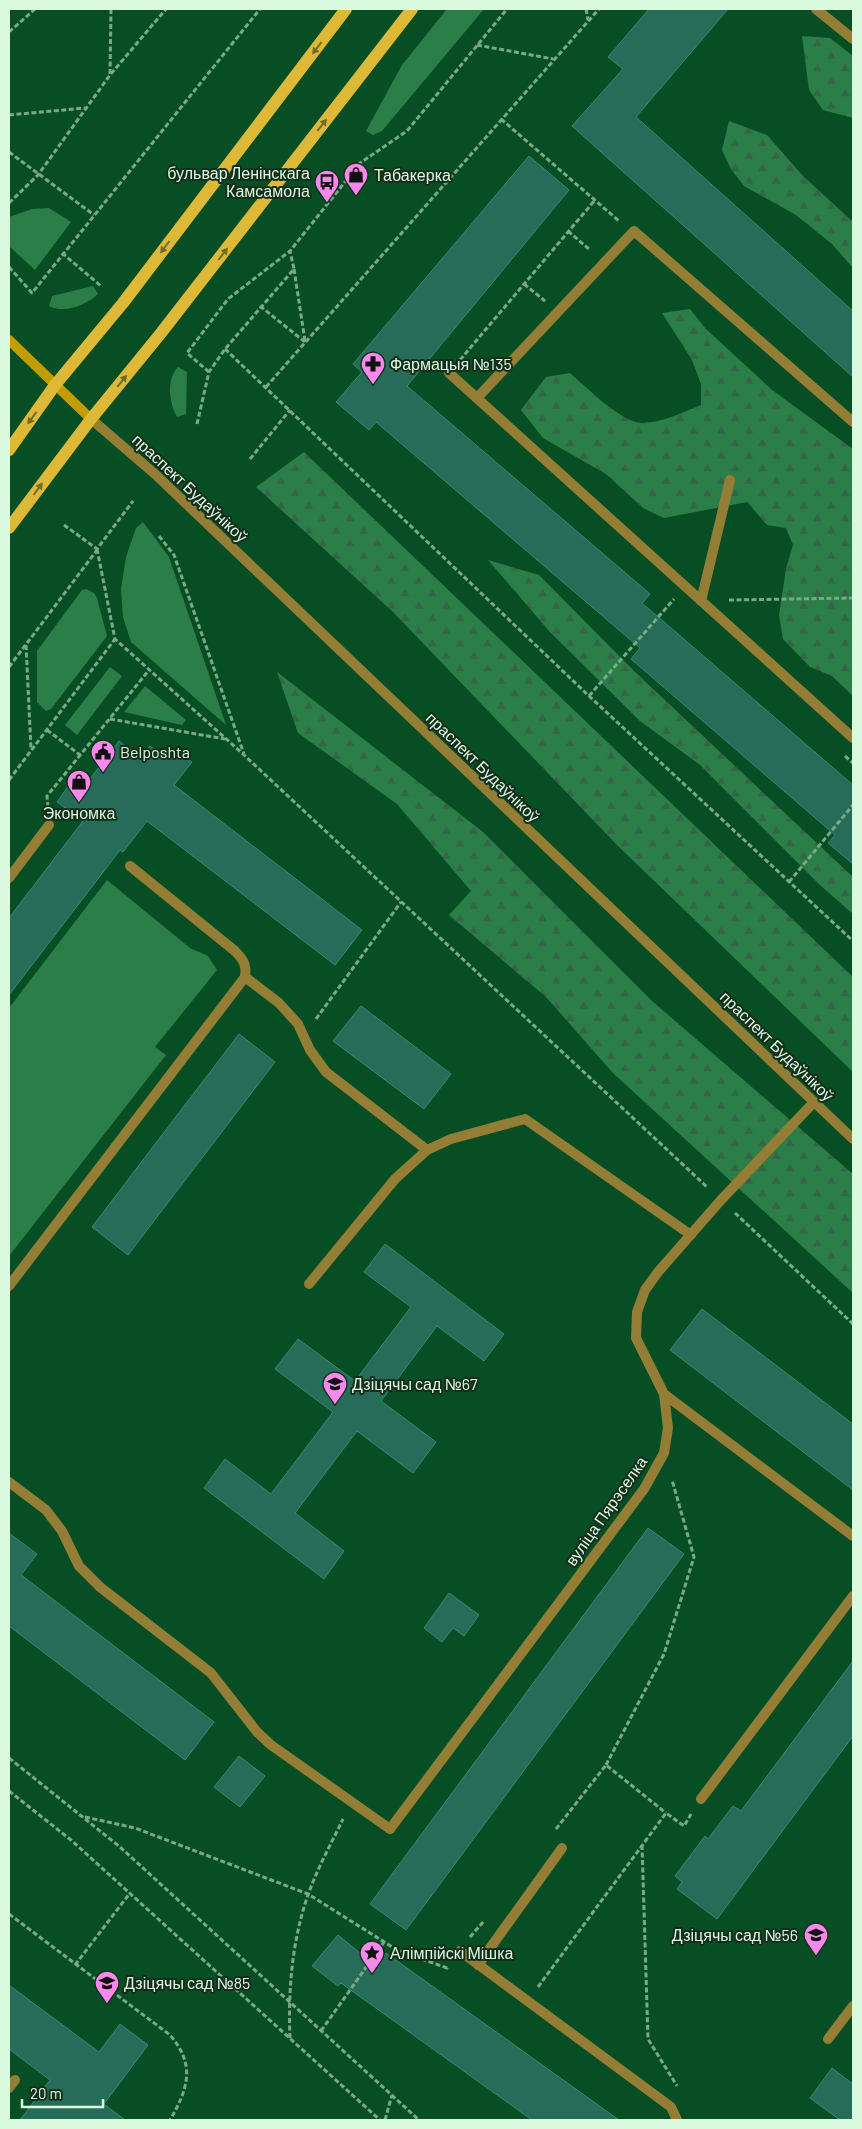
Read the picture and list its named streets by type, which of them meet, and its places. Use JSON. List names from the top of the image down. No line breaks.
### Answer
{"streets":{"street":["праспект Будаўнікоў","вуліца Пярэселка"]},"crossings":[["праспект Будаўнікоў","вуліца Пярэселка"]],"places":{"shop":["Табакерка","Экономка"],"bus stop":["бульвар Ленінскага Камсамола"],"pharmacy":["Фармацыя №135"],"public building":["Belposhta"],"school or university":["Дзіцячы сад №67","Дзіцячы сад №56","Дзіцячы сад №85"],"place":["Алімпійскі Мішка"]},"scale_bar":"20 m"}
